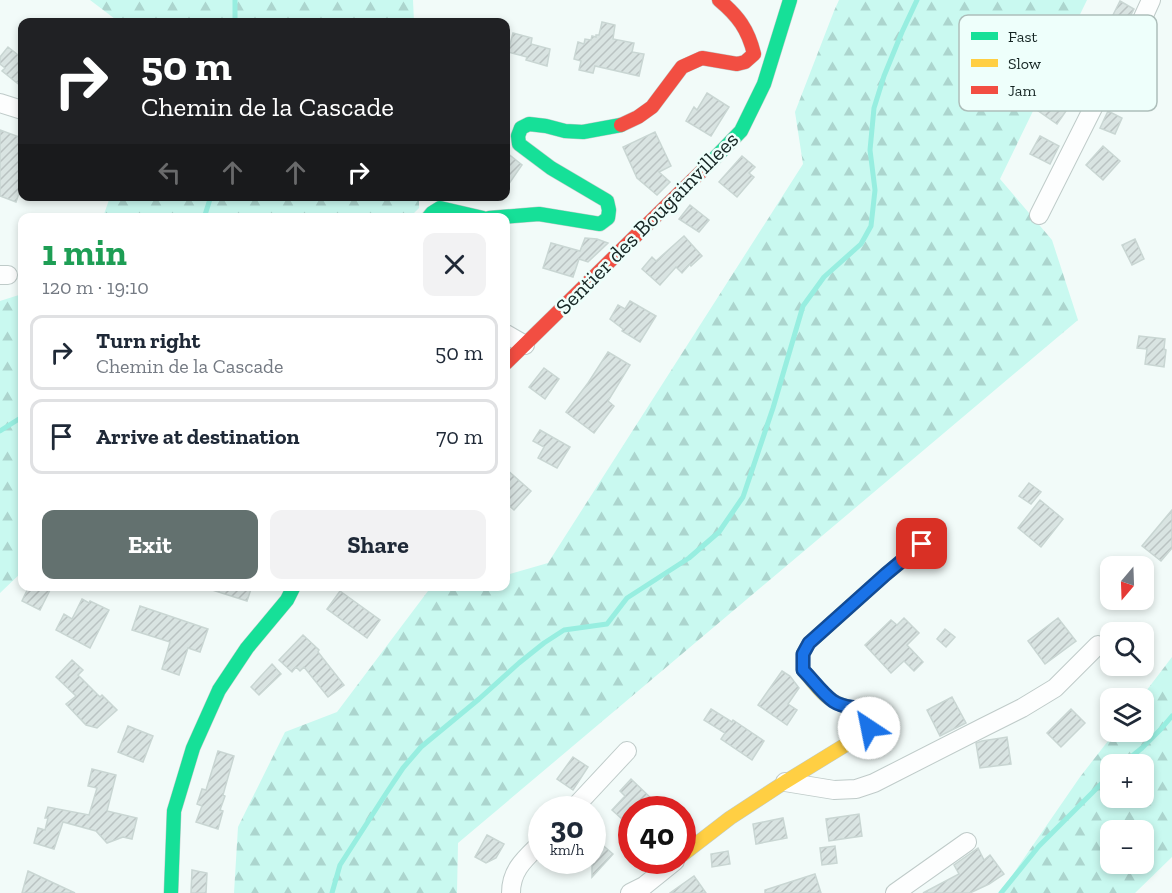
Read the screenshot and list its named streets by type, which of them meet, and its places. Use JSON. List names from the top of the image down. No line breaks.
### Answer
{"streets":{"main road":["Sentier des Bougainvillees"]},"legend":["Fast","Slow","Jam"],"north":"bottom","page":{"turn":["50 m","Chemin de la Cascade"],"heading":["1 min","120 m · 19:10"],"list":[{"name":"Turn right","note":"Chemin de la Cascade","value":"50 m"},{"name":"Arrive at destination","value":"70 m"}],"buttons":["Exit","Share"],"map_buttons":["+","−"],"speed":"30 km/h","limit":"40"}}
